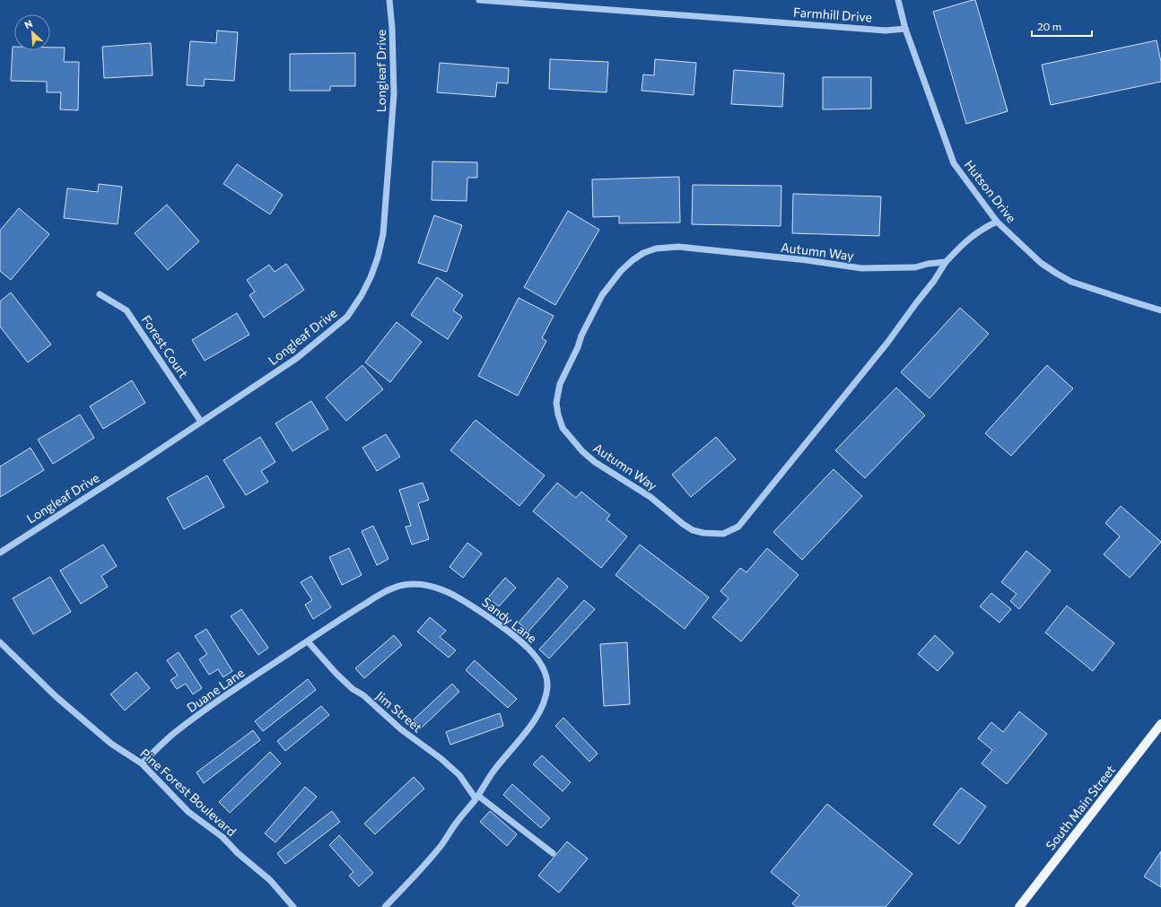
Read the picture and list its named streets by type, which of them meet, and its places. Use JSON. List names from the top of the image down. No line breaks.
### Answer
{"streets":{"main road":["South Main Street"],"street":["Farmhill Drive","Longleaf Drive","Hutson Drive","Autumn Way","Forest Court","Sandy Lane","Duane Lane","Jim Street","Pine Forest Boulevard"]},"crossings":[["Farmhill Drive","Hutson Drive"],["Longleaf Drive","Forest Court"],["Hutson Drive","Autumn Way"],["Sandy Lane","Duane Lane"],["Sandy Lane","Jim Street"],["Duane Lane","Jim Street"],["Duane Lane","Pine Forest Boulevard"]],"scale_bar":"20 m","north":"top left"}
